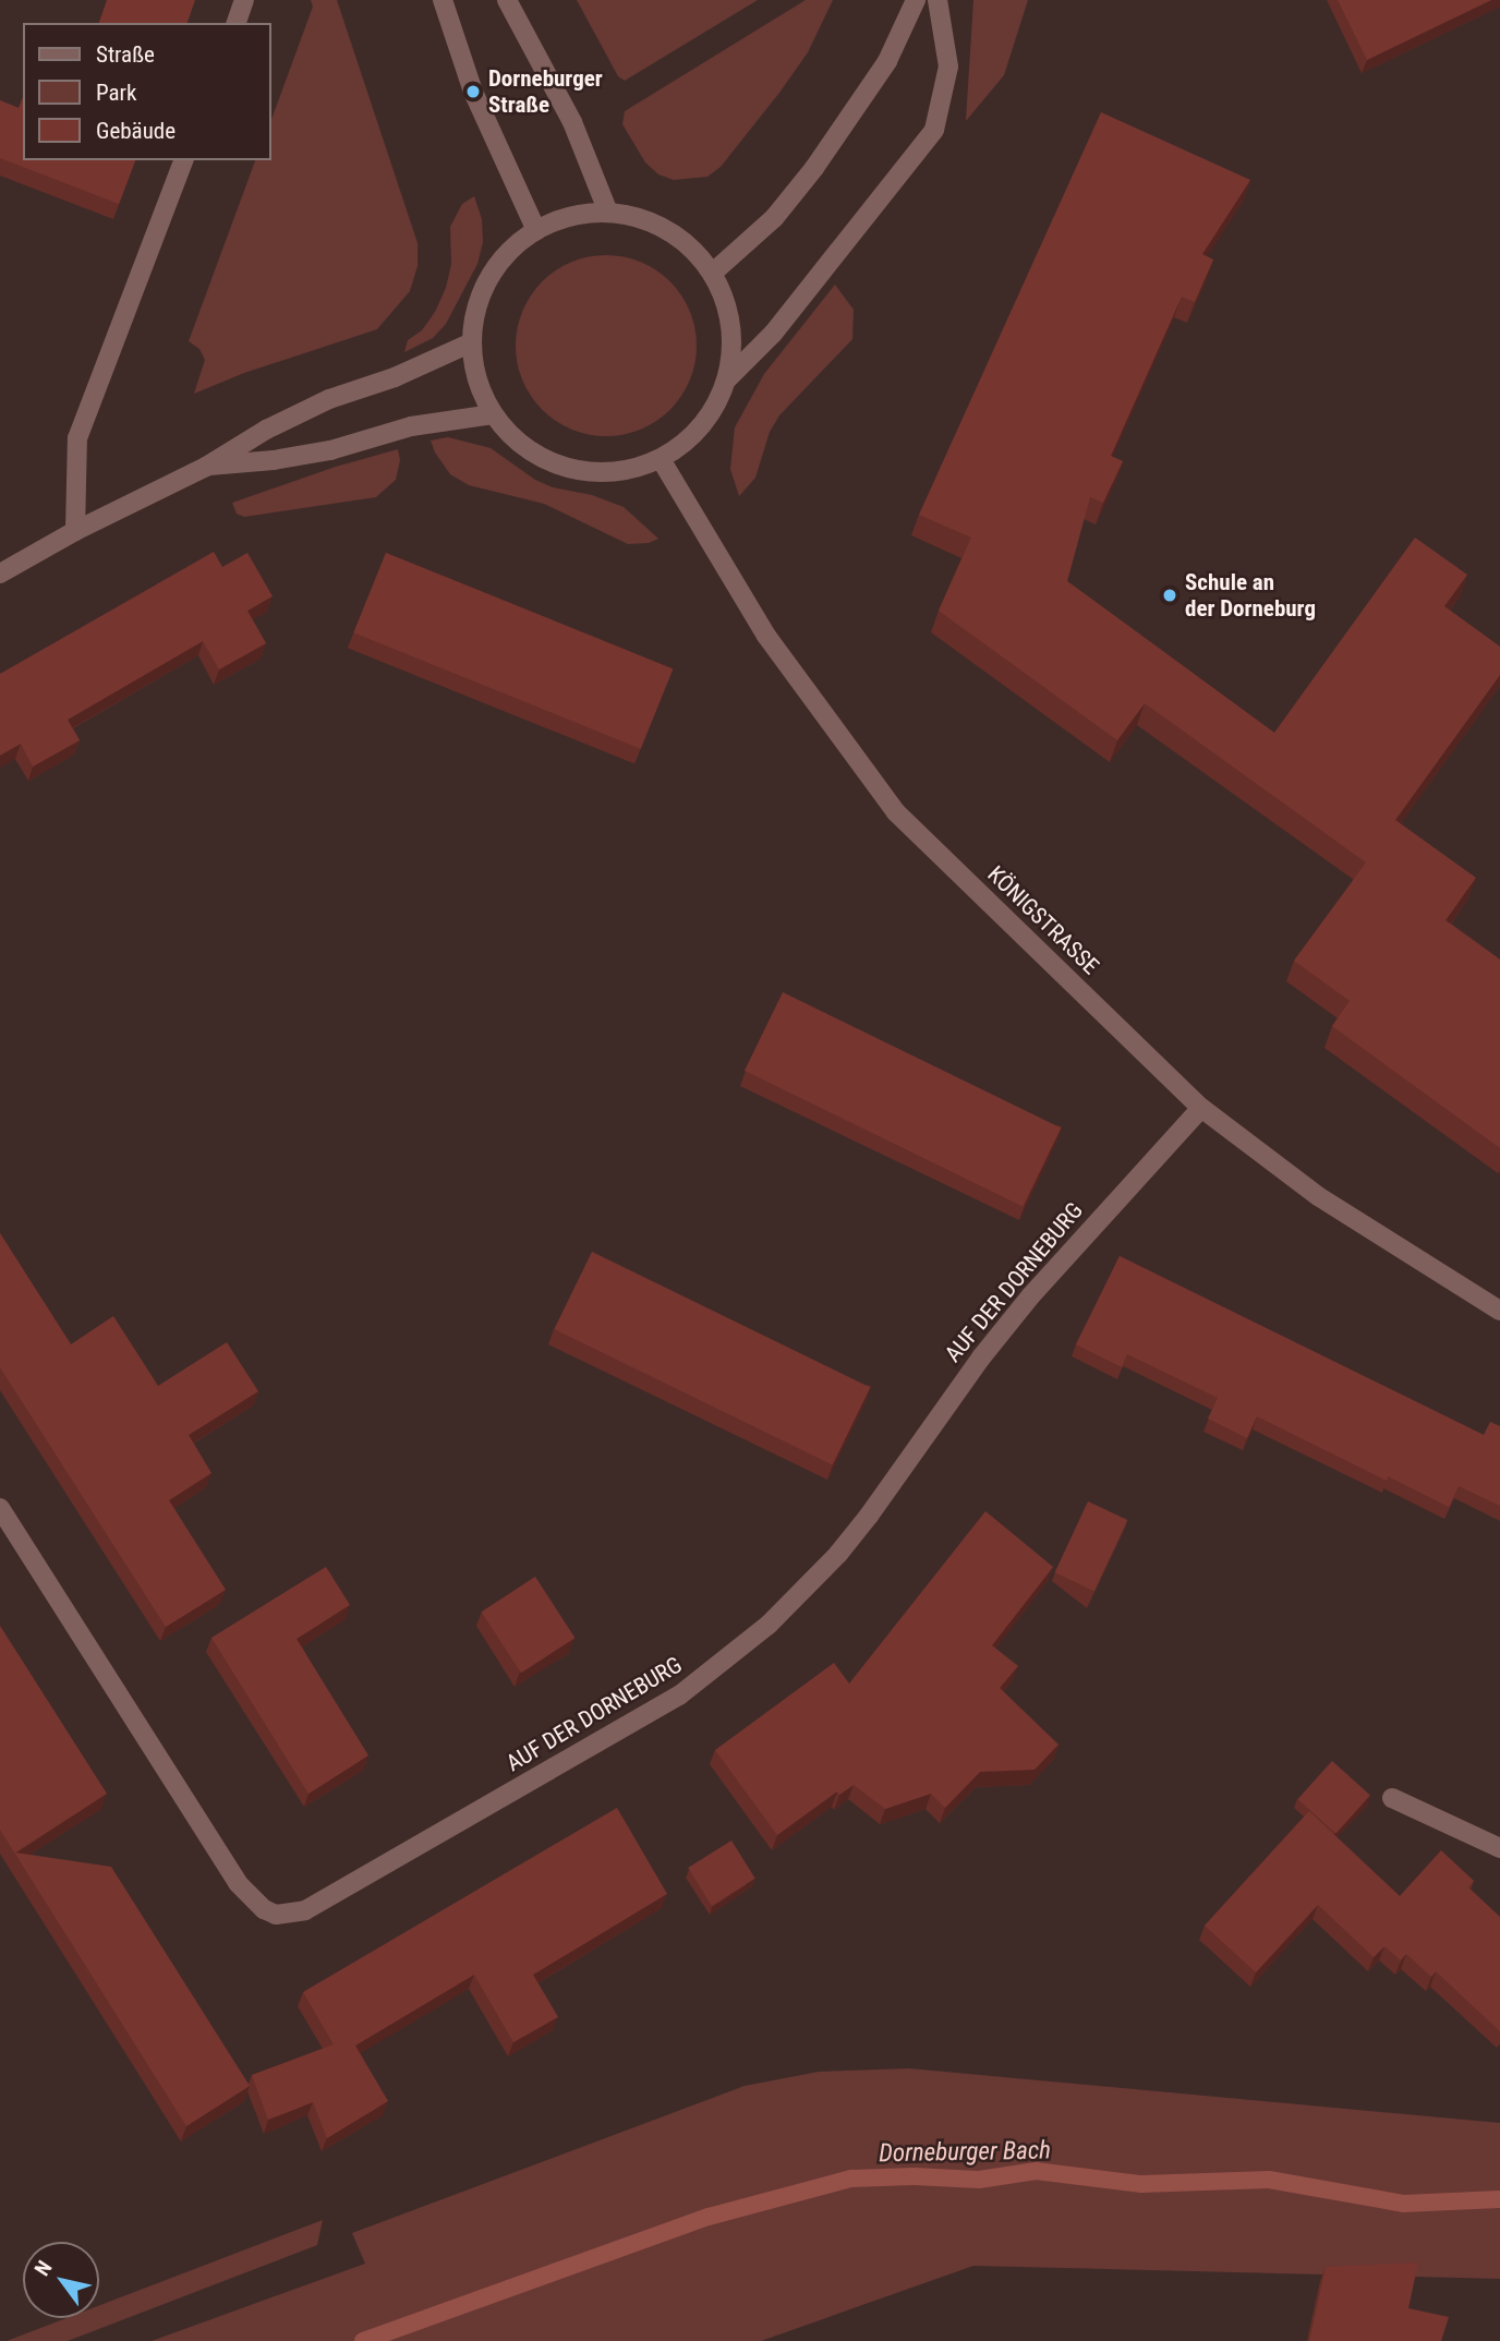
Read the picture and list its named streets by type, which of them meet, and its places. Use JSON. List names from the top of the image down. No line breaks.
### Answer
{"streets":{"street":["KÖNIGSTRASSE","AUF DER DORNEBURG"]},"crossings":[["KÖNIGSTRASSE","AUF DER DORNEBURG"]],"water":["Dorneburger Bach"],"places":["Dorneburger Straße","Schule an der Dorneburg"],"legend":["Straße","Park","Gebäude"],"north":"top left"}
